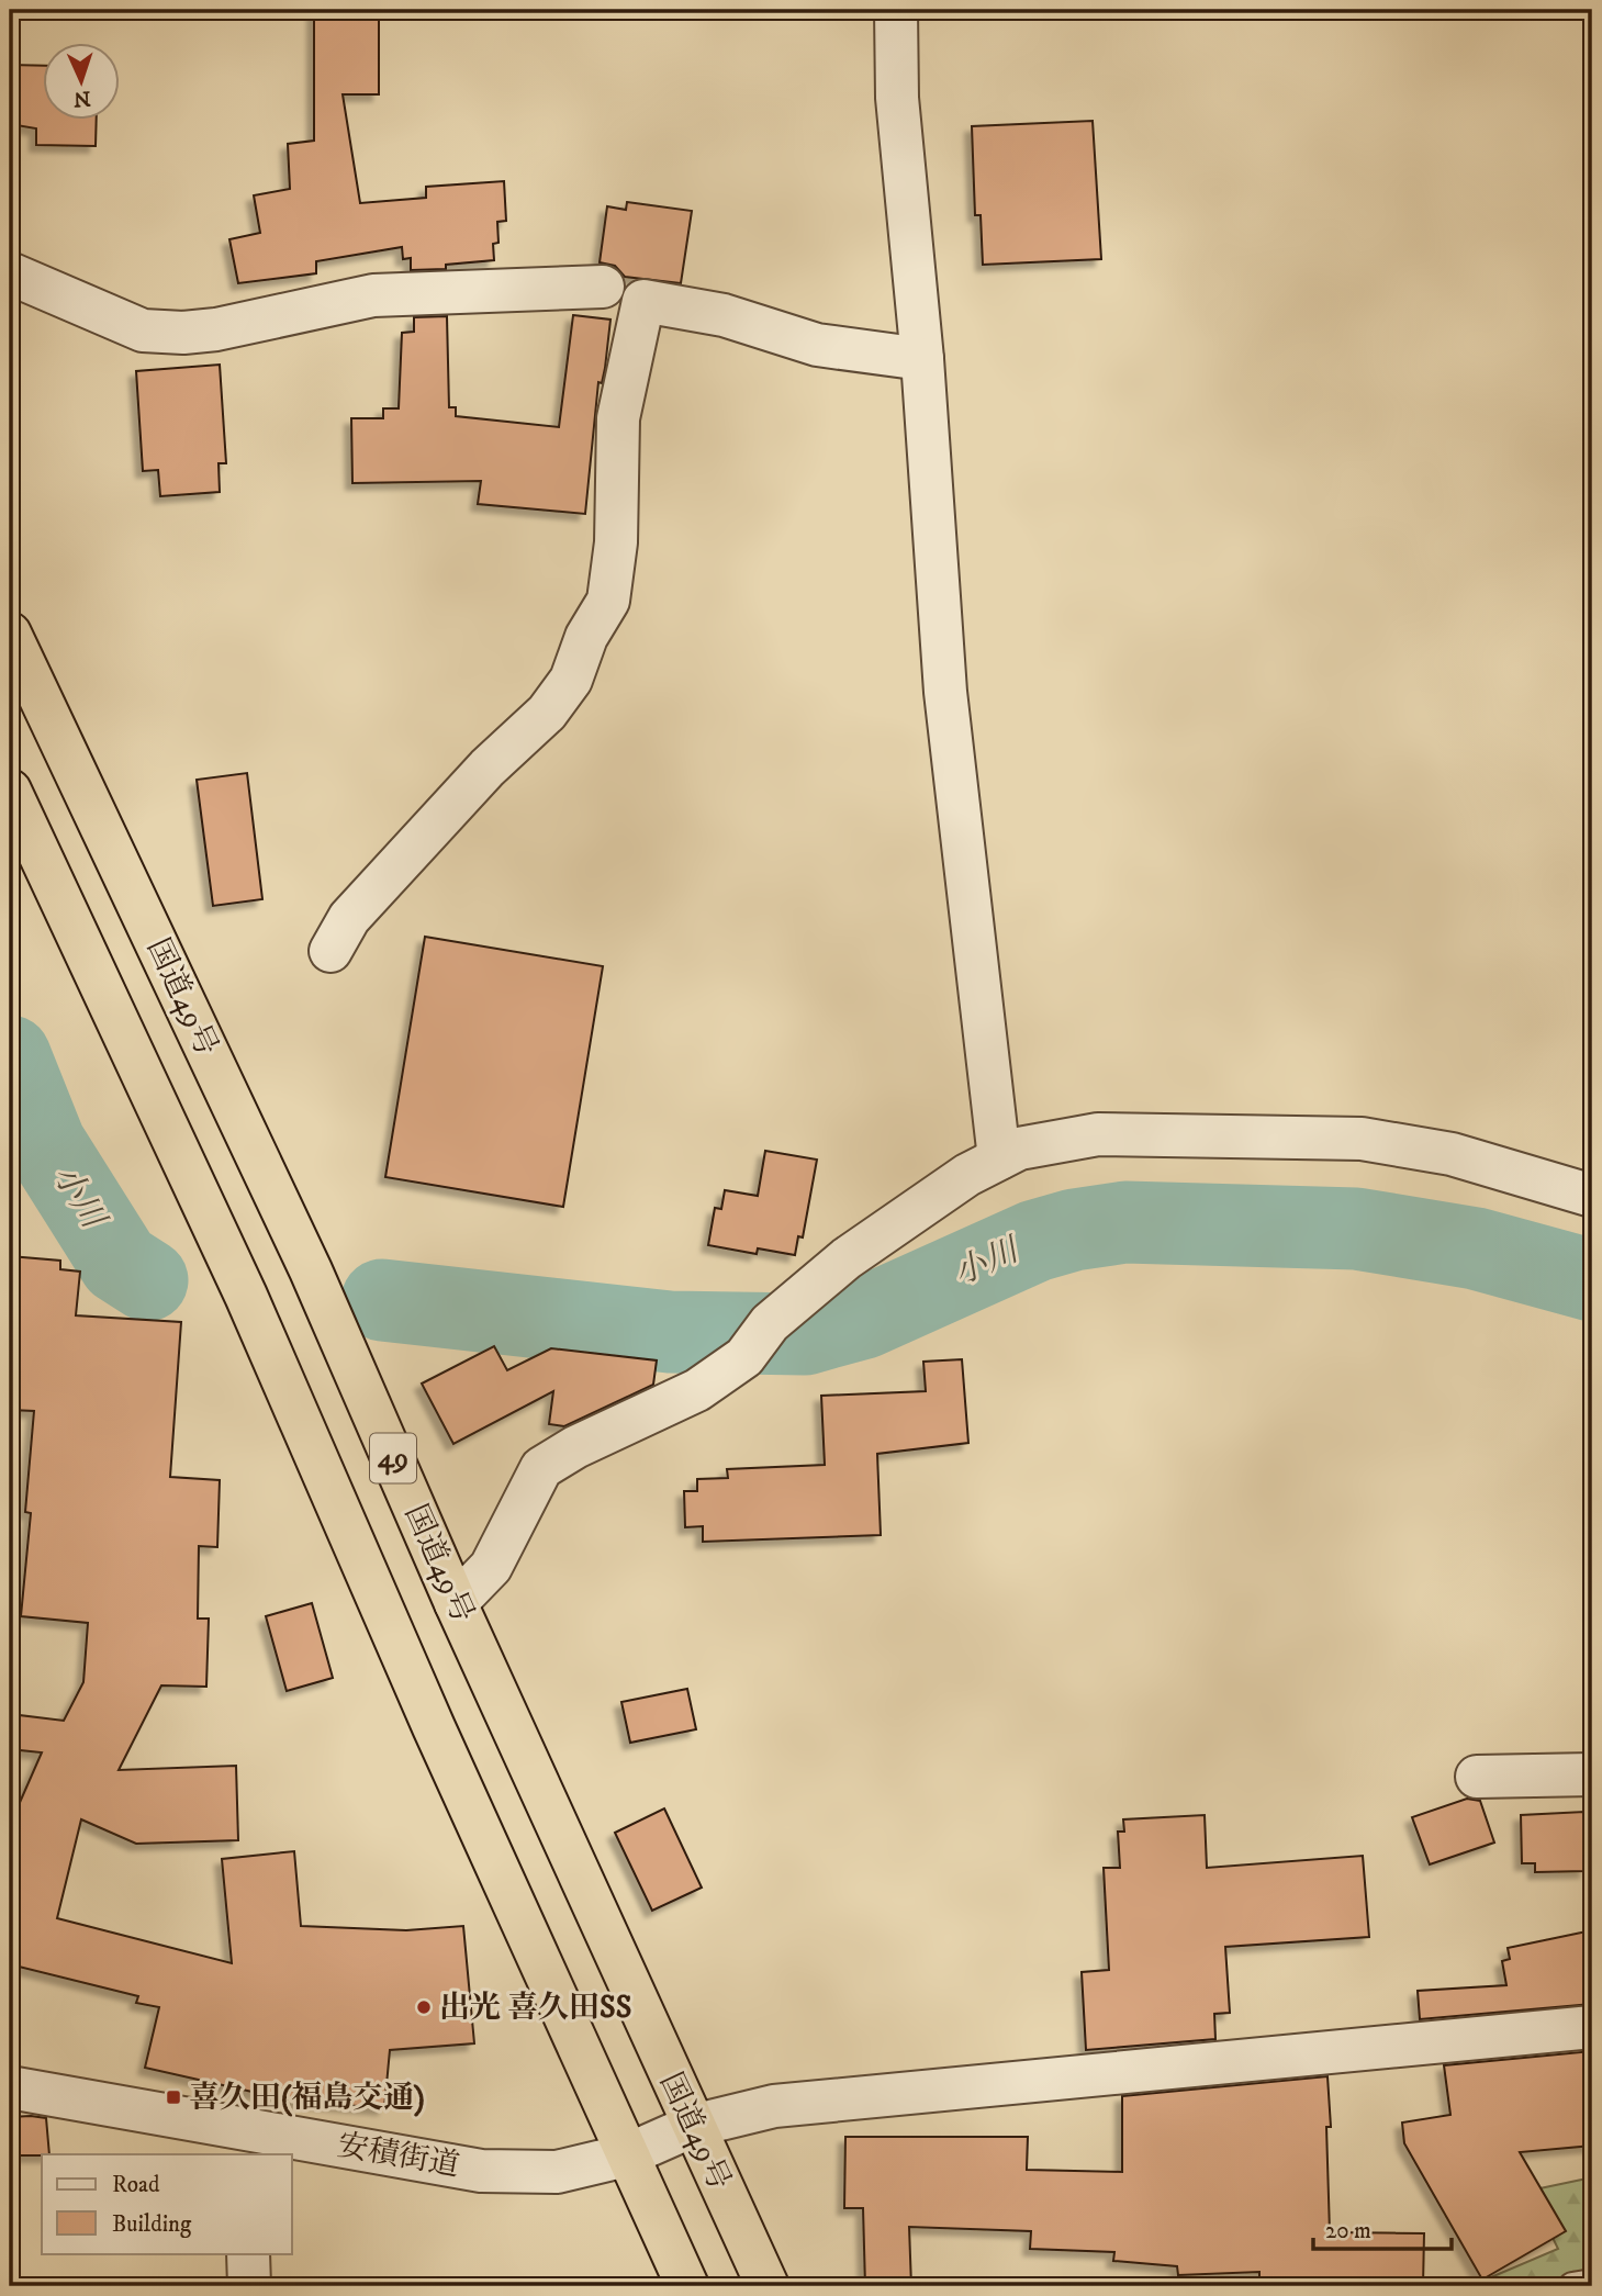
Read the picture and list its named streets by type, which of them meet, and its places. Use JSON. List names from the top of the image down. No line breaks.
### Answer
{"streets":{"highway":["国道49号","49"],"street":["安積街道"]},"crossings":[["国道49号","安積街道"],["49","安積街道"]],"water":["小川"],"places":{"other":["出光 喜久田SS"],"transit":["喜久田(福島交通)"]},"legend":["Road","Building"],"scale_bar":"20 m","north":"bottom"}
